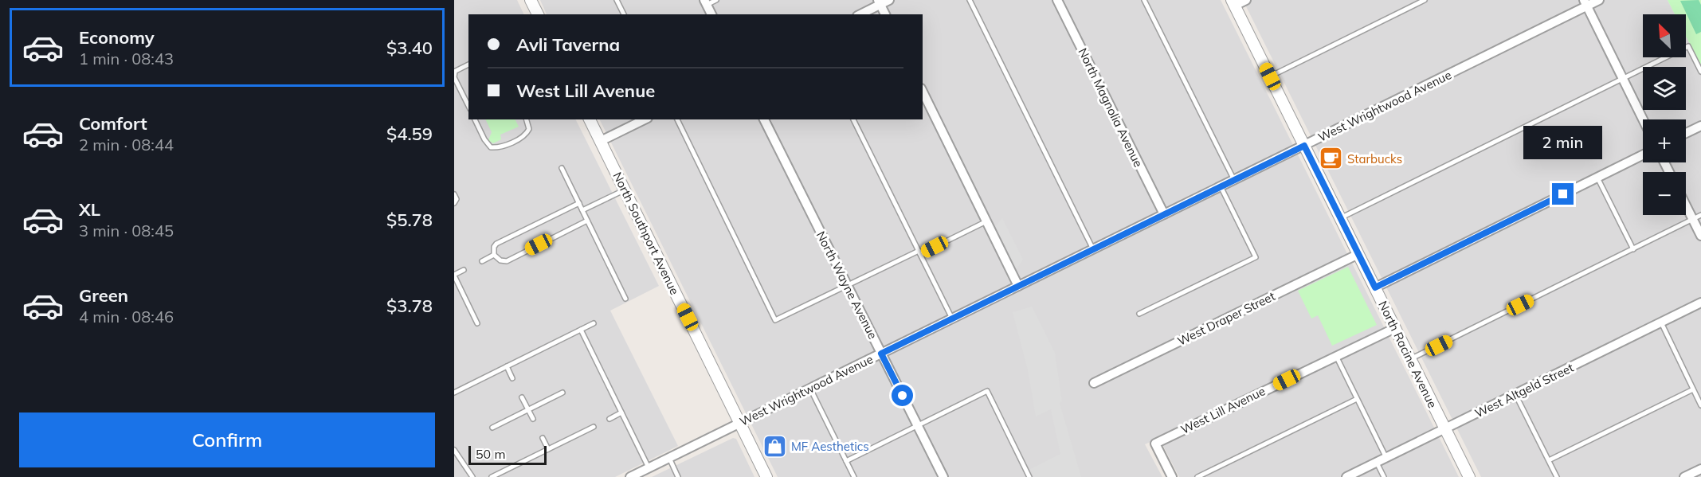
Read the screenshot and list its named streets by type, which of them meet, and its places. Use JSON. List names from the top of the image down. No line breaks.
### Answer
{"streets":{"street":["West Wrightwood Avenue","North Magnolia Avenue","North Southport Avenue","North Wayne Avenue","West Draper Street","North Racine Avenue","West Altgeld Street","West Lill Avenue"]},"crossings":[["West Wrightwood Avenue","North Magnolia Avenue"],["West Wrightwood Avenue","North Southport Avenue"],["West Wrightwood Avenue","North Wayne Avenue"],["West Wrightwood Avenue","North Racine Avenue"],["West Draper Street","North Racine Avenue"],["North Racine Avenue","West Altgeld Street"],["North Racine Avenue","West Lill Avenue"]],"places":{"cafe":["Starbucks"],"shop":["MF Aesthetics"]},"scale_bar":"50 m","north":"top left","page":{"list":[{"name":"Economy","note":"1 min · 08:43","value":"$3.40"},{"name":"Comfort","note":"2 min · 08:44","value":"$4.59"},{"name":"XL","note":"3 min · 08:45","value":"$5.78"},{"name":"Green","note":"4 min · 08:46","value":"$3.78"}],"map_buttons":["+","−"],"banner":["Avli Taverna","West Lill Avenue"],"bubble":"2 min","buttons":"Confirm","scale":"50 m"}}
